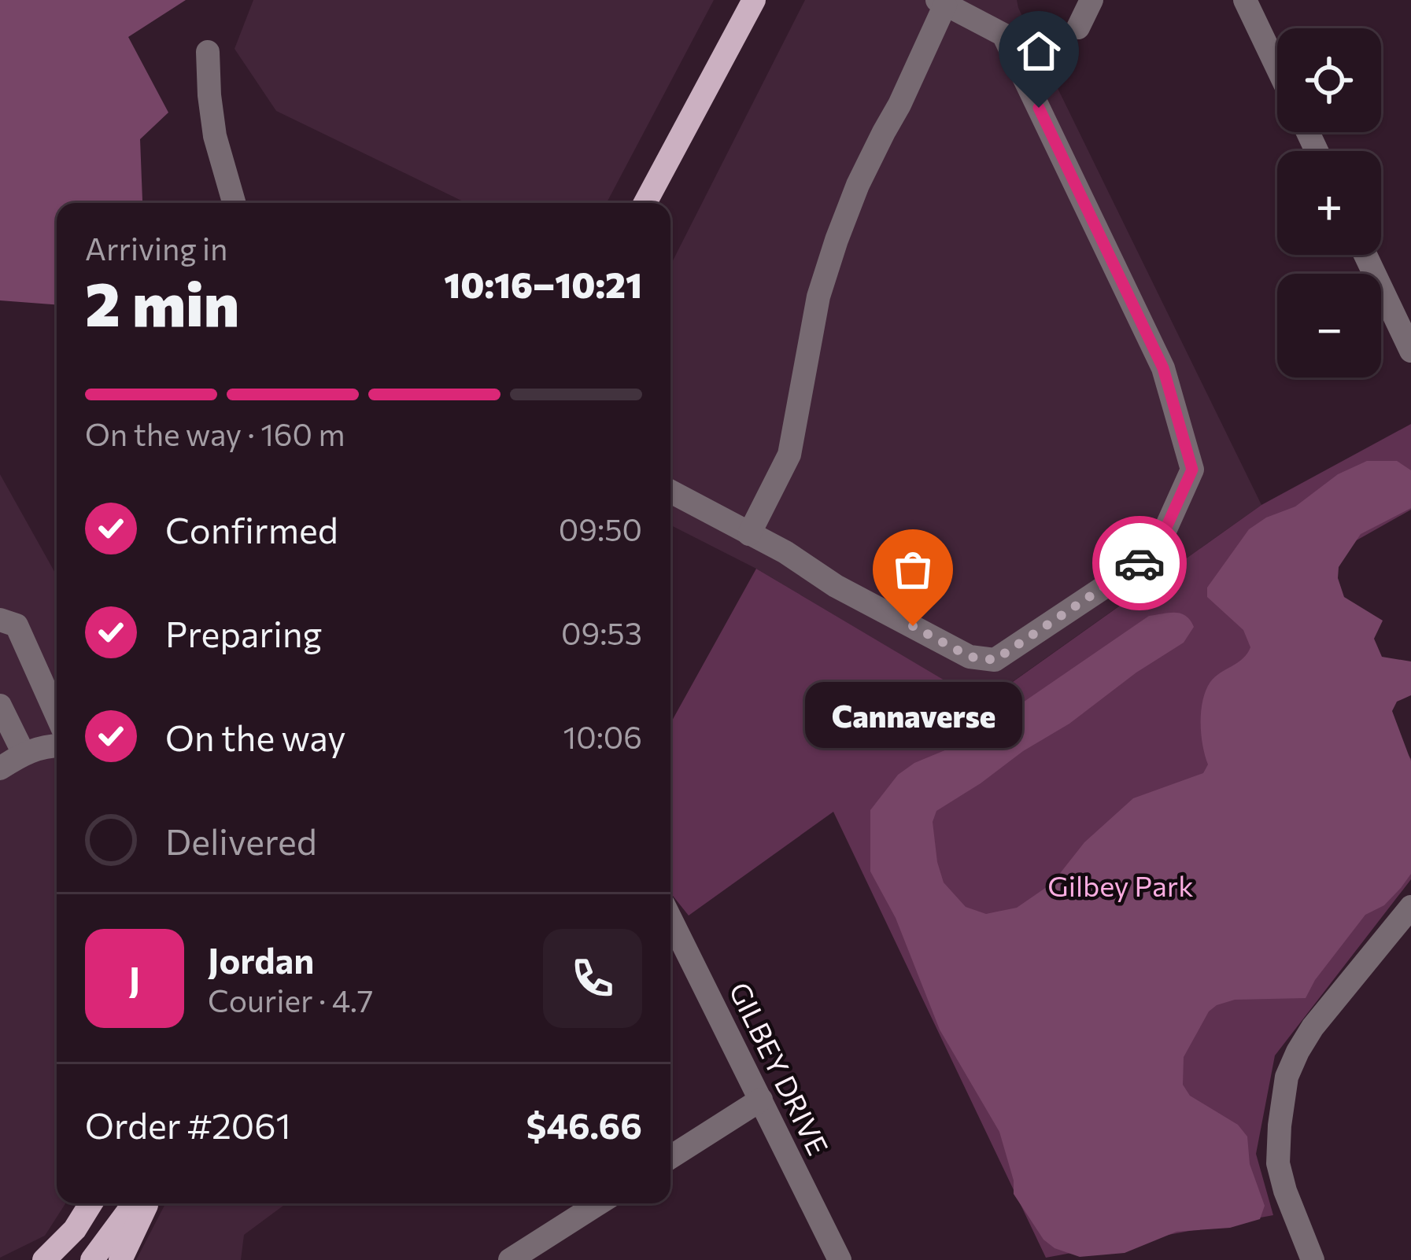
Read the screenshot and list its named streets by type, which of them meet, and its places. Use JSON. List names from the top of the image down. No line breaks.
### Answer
{"streets":{"street":["GILBEY DRIVE"]},"parks":["Gilbey Park"],"places":["Cannaverse"],"page":{"map_buttons":["+","−"],"heading":["2 min","Arriving in","10:16–10:21"],"panel":["Jordan","Courier · 4.7","Order #2061","$46.66"],"bar":"On the way · 160 m","list":[["Confirmed","09:50"],["Preparing","09:53"],["On the way","10:06"],"Delivered"],"bubble":"Cannaverse","round":"J"}}
